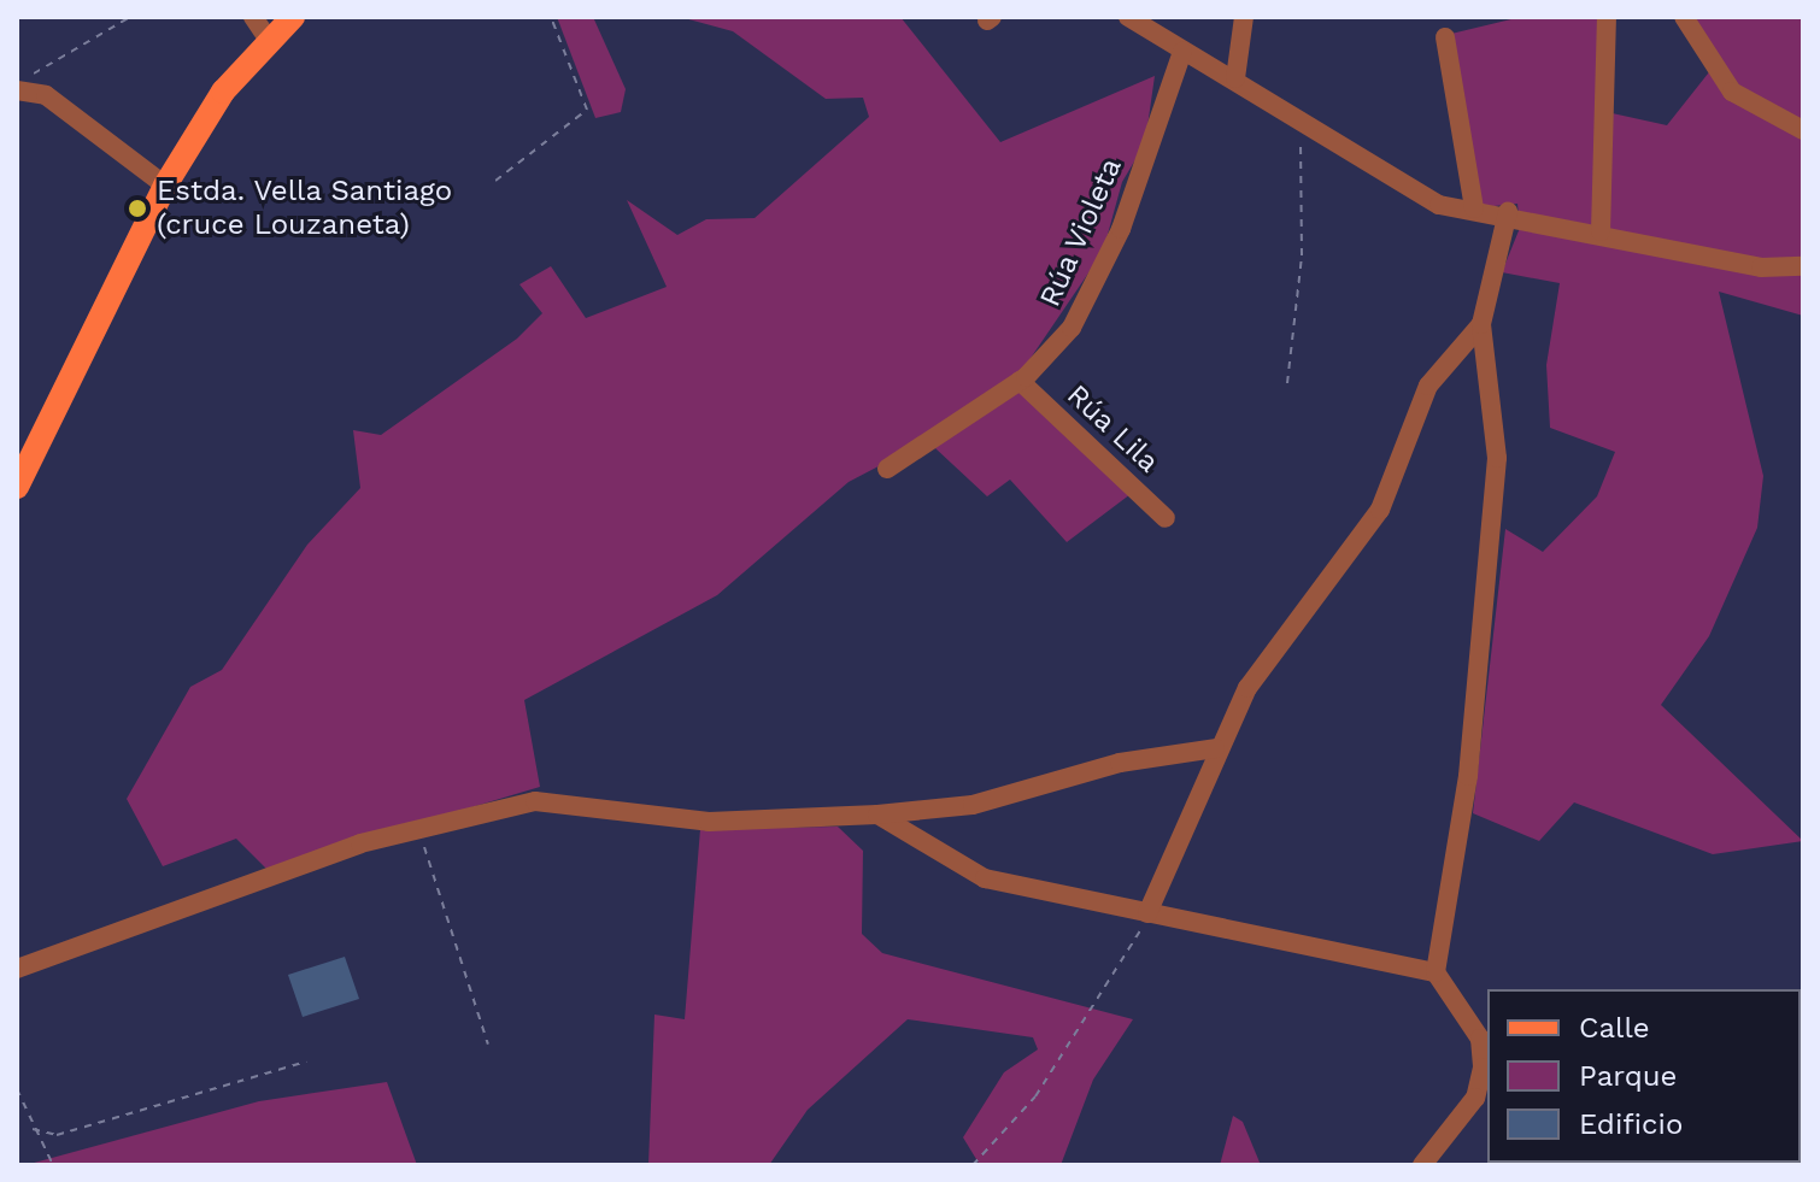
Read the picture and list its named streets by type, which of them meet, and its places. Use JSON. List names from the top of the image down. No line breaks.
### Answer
{"streets":{"street":["Rúa Violeta","Rúa Lila"]},"crossings":[["Rúa Violeta","Rúa Lila"]],"places":["Estda. Vella Santiago (cruce Louzaneta)"],"legend":["Calle","Parque","Edificio"]}
